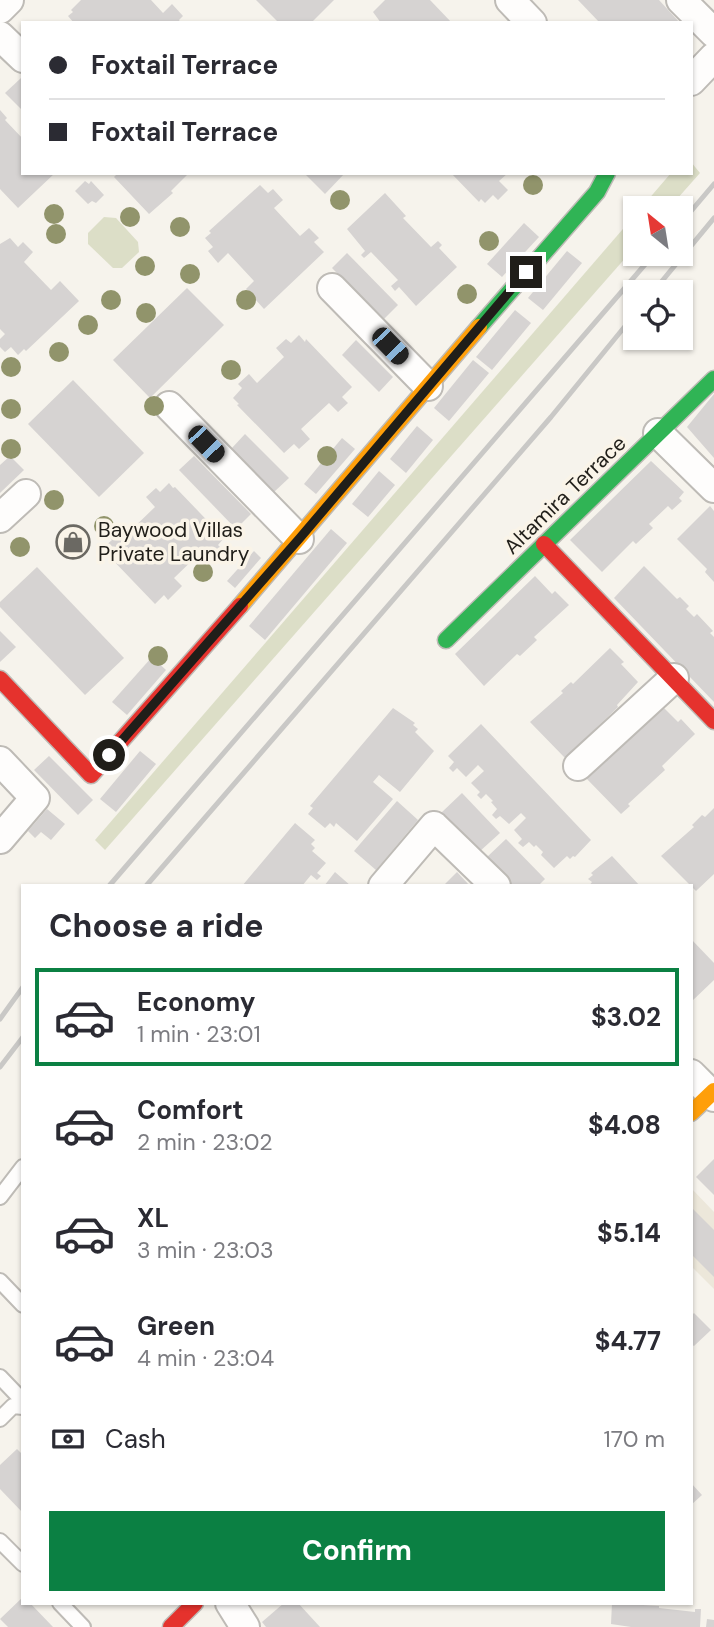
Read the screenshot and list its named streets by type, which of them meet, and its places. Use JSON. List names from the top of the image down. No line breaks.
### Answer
{"streets":{"street":["Altamira Terrace"]},"places":{"shop":["Baywood Villas Private Laundry"]},"north":"top left","page":{"banner":["Foxtail Terrace","Foxtail Terrace"],"heading":"Choose a ride","list":[{"name":"Economy","note":"1 min · 23:01","value":"$3.02"},{"name":"Comfort","note":"2 min · 23:02","value":"$4.08"},{"name":"XL","note":"3 min · 23:03","value":"$5.14"},{"name":"Green","note":"4 min · 23:04","value":"$4.77"}],"pay":["Cash","170 m"],"buttons":"Confirm"}}
